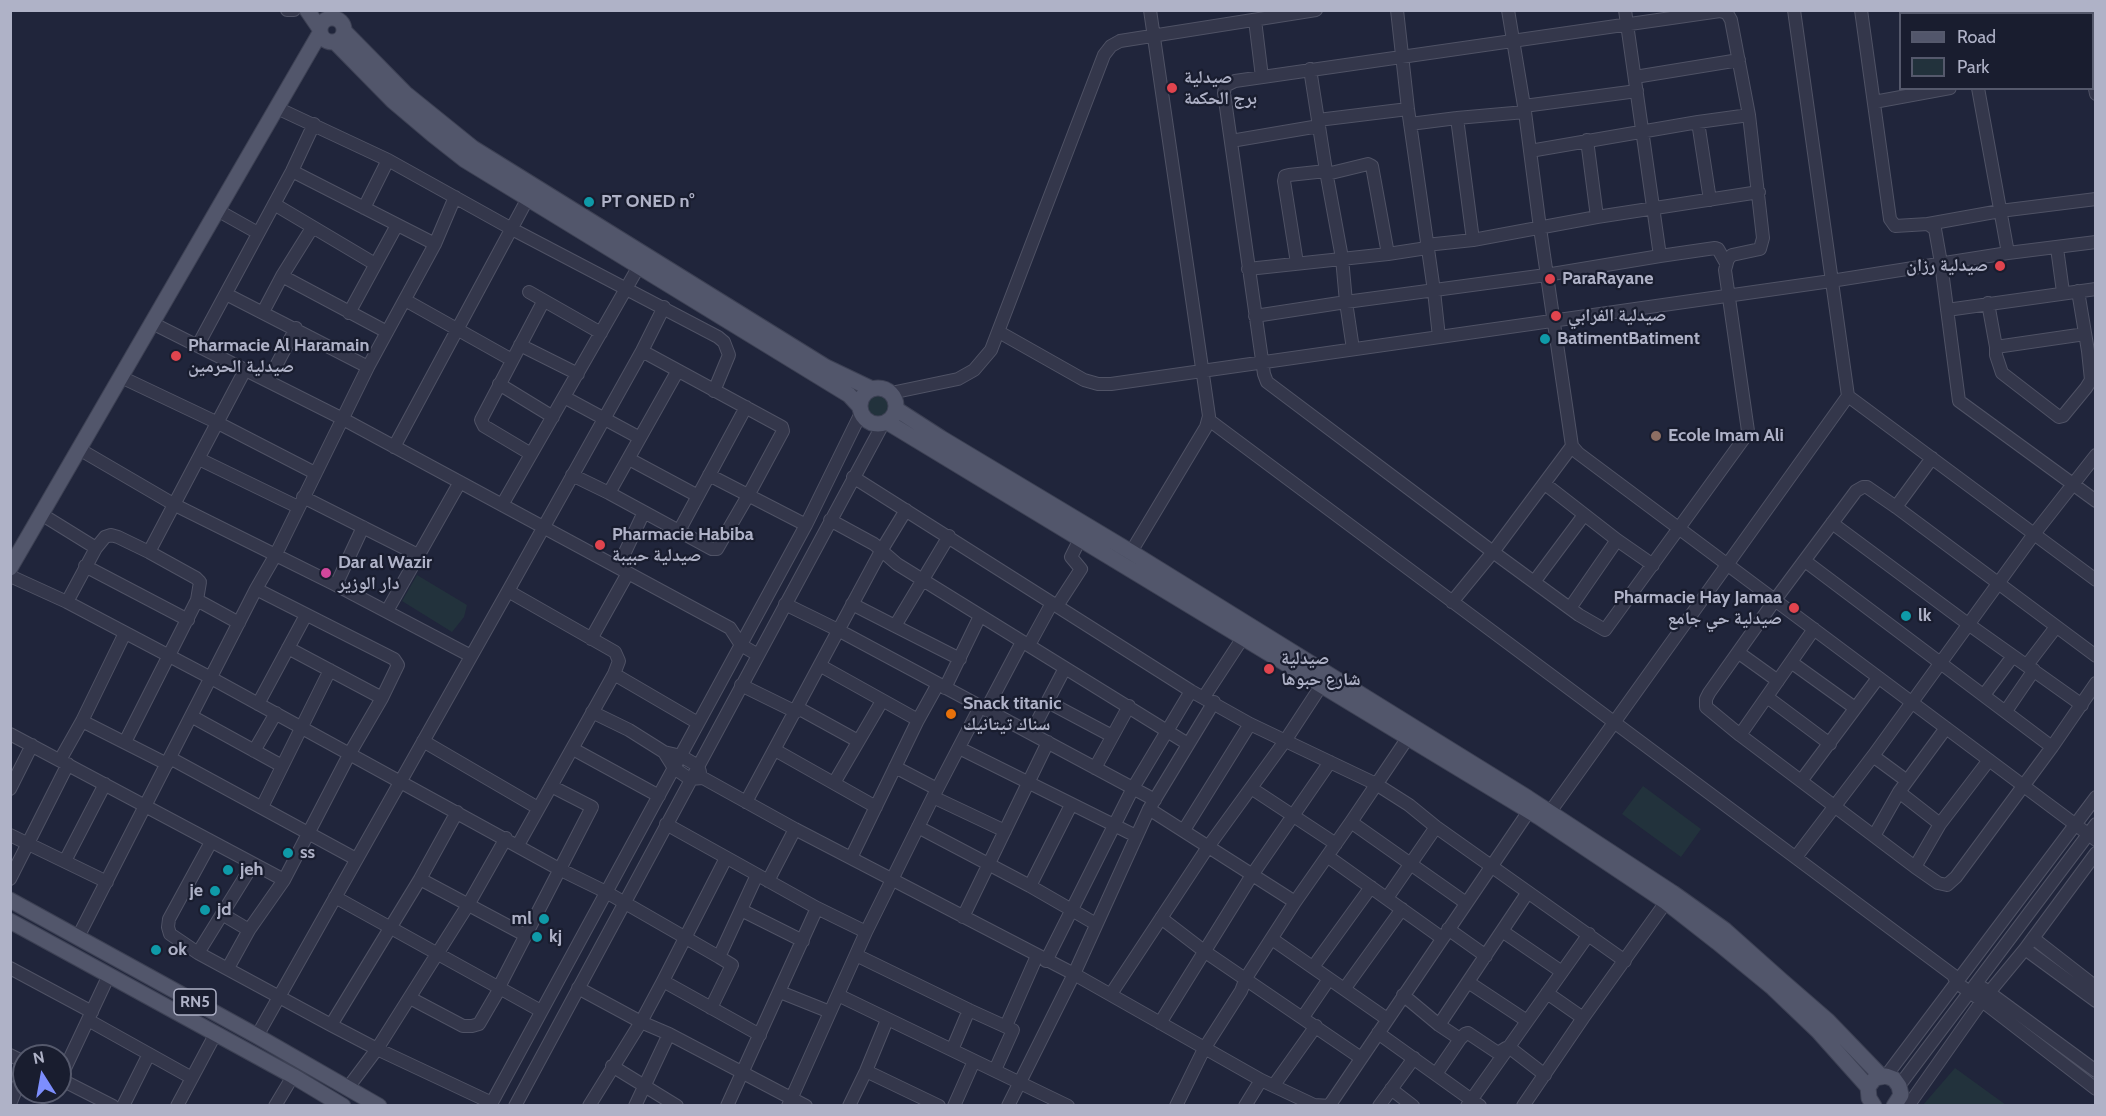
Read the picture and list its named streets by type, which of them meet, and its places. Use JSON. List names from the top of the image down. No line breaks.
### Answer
{"streets":{"main road":["RN5"]},"places":["صيدلية برج الحكمة","PT ONED n°","صيدلية رزان","ParaRayane","صيدلية الفرابي","BatimentBatiment","Pharmacie Al Haramain صيدلية الحرمين","Ecole Imam Ali","Pharmacie Habiba صيدلية حبيبة","Dar al Wazir دار الوزير","Pharmacie Hay Jamaa صيدلية حي جامع","lk","صيدلية شارع حبوها","Snack titanic سناك تيتانيك","ss","jeh","je","jd","ml","kj","ok"],"legend":["Road","Park"],"north":"top"}
